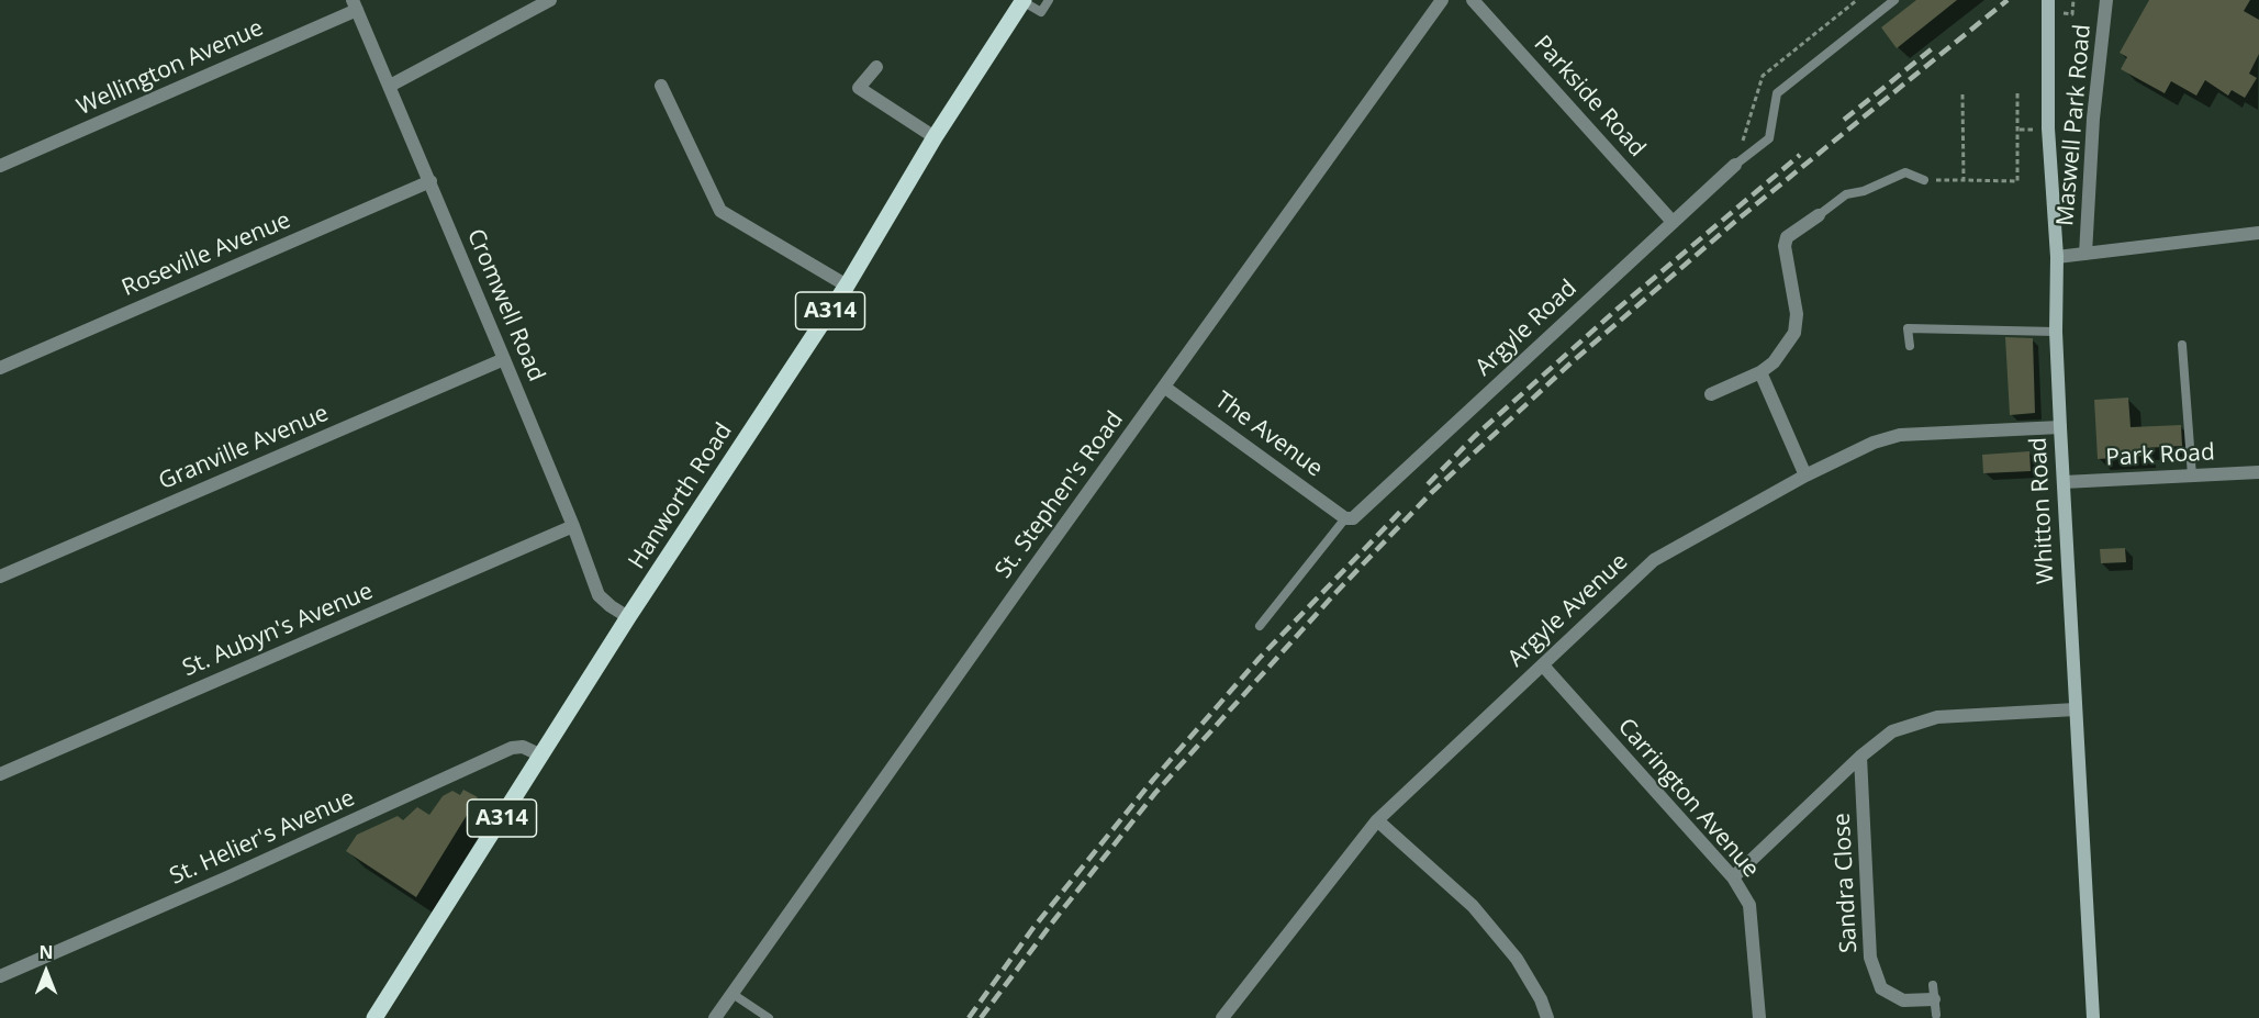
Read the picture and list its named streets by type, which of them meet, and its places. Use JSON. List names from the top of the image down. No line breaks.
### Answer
{"streets":{"main road":["A314","Hanworth Road","Whitton Road"],"street":["Wellington Avenue","Parkside Road","Maswell Park Road","Roseville Avenue","Cromwell Road","Argyle Road","The Avenue","Granville Avenue","Park Road","St. Stephen's Road","Argyle Avenue","St. Aubyn's Avenue","Carrington Avenue","St. Helier's Avenue","Sandra Close"]},"crossings":[["Wellington Avenue","Cromwell Road"],["Parkside Road","Argyle Road"],["Roseville Avenue","Cromwell Road"],["Cromwell Road","Granville Avenue"],["Cromwell Road","Hanworth Road"],["Cromwell Road","St. Aubyn's Avenue"],["Argyle Road","The Avenue"],["The Avenue","St. Stephen's Road"],["Park Road","Whitton Road"],["Hanworth Road","St. Helier's Avenue"],["Whitton Road","Argyle Avenue"],["Argyle Avenue","Carrington Avenue"]],"north":"top"}
